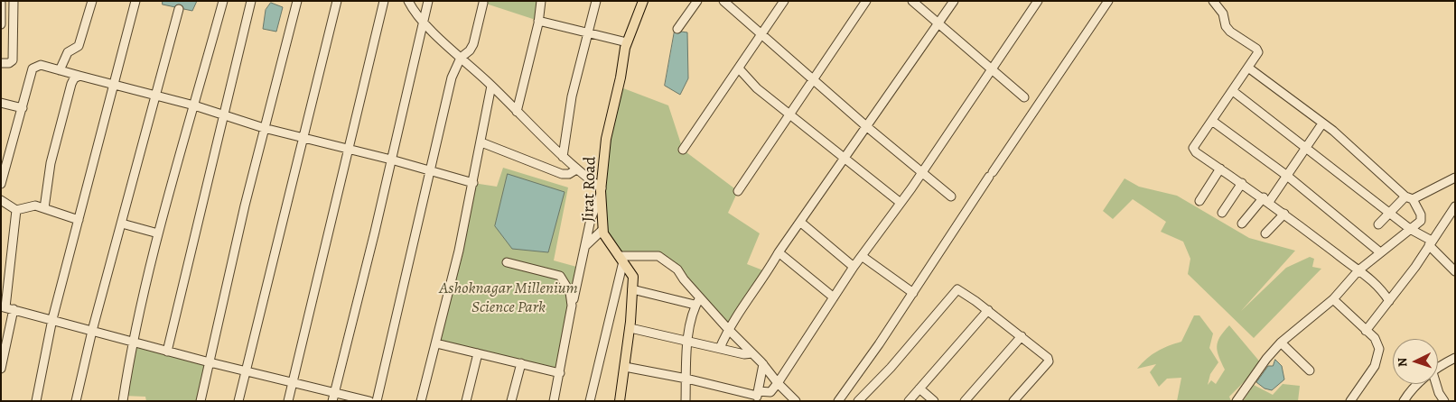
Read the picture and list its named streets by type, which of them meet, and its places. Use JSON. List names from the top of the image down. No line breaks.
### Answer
{"streets":{"main road":["Jirat Road"]},"parks":["Ashoknagar Millenium Science Park"],"north":"left"}
